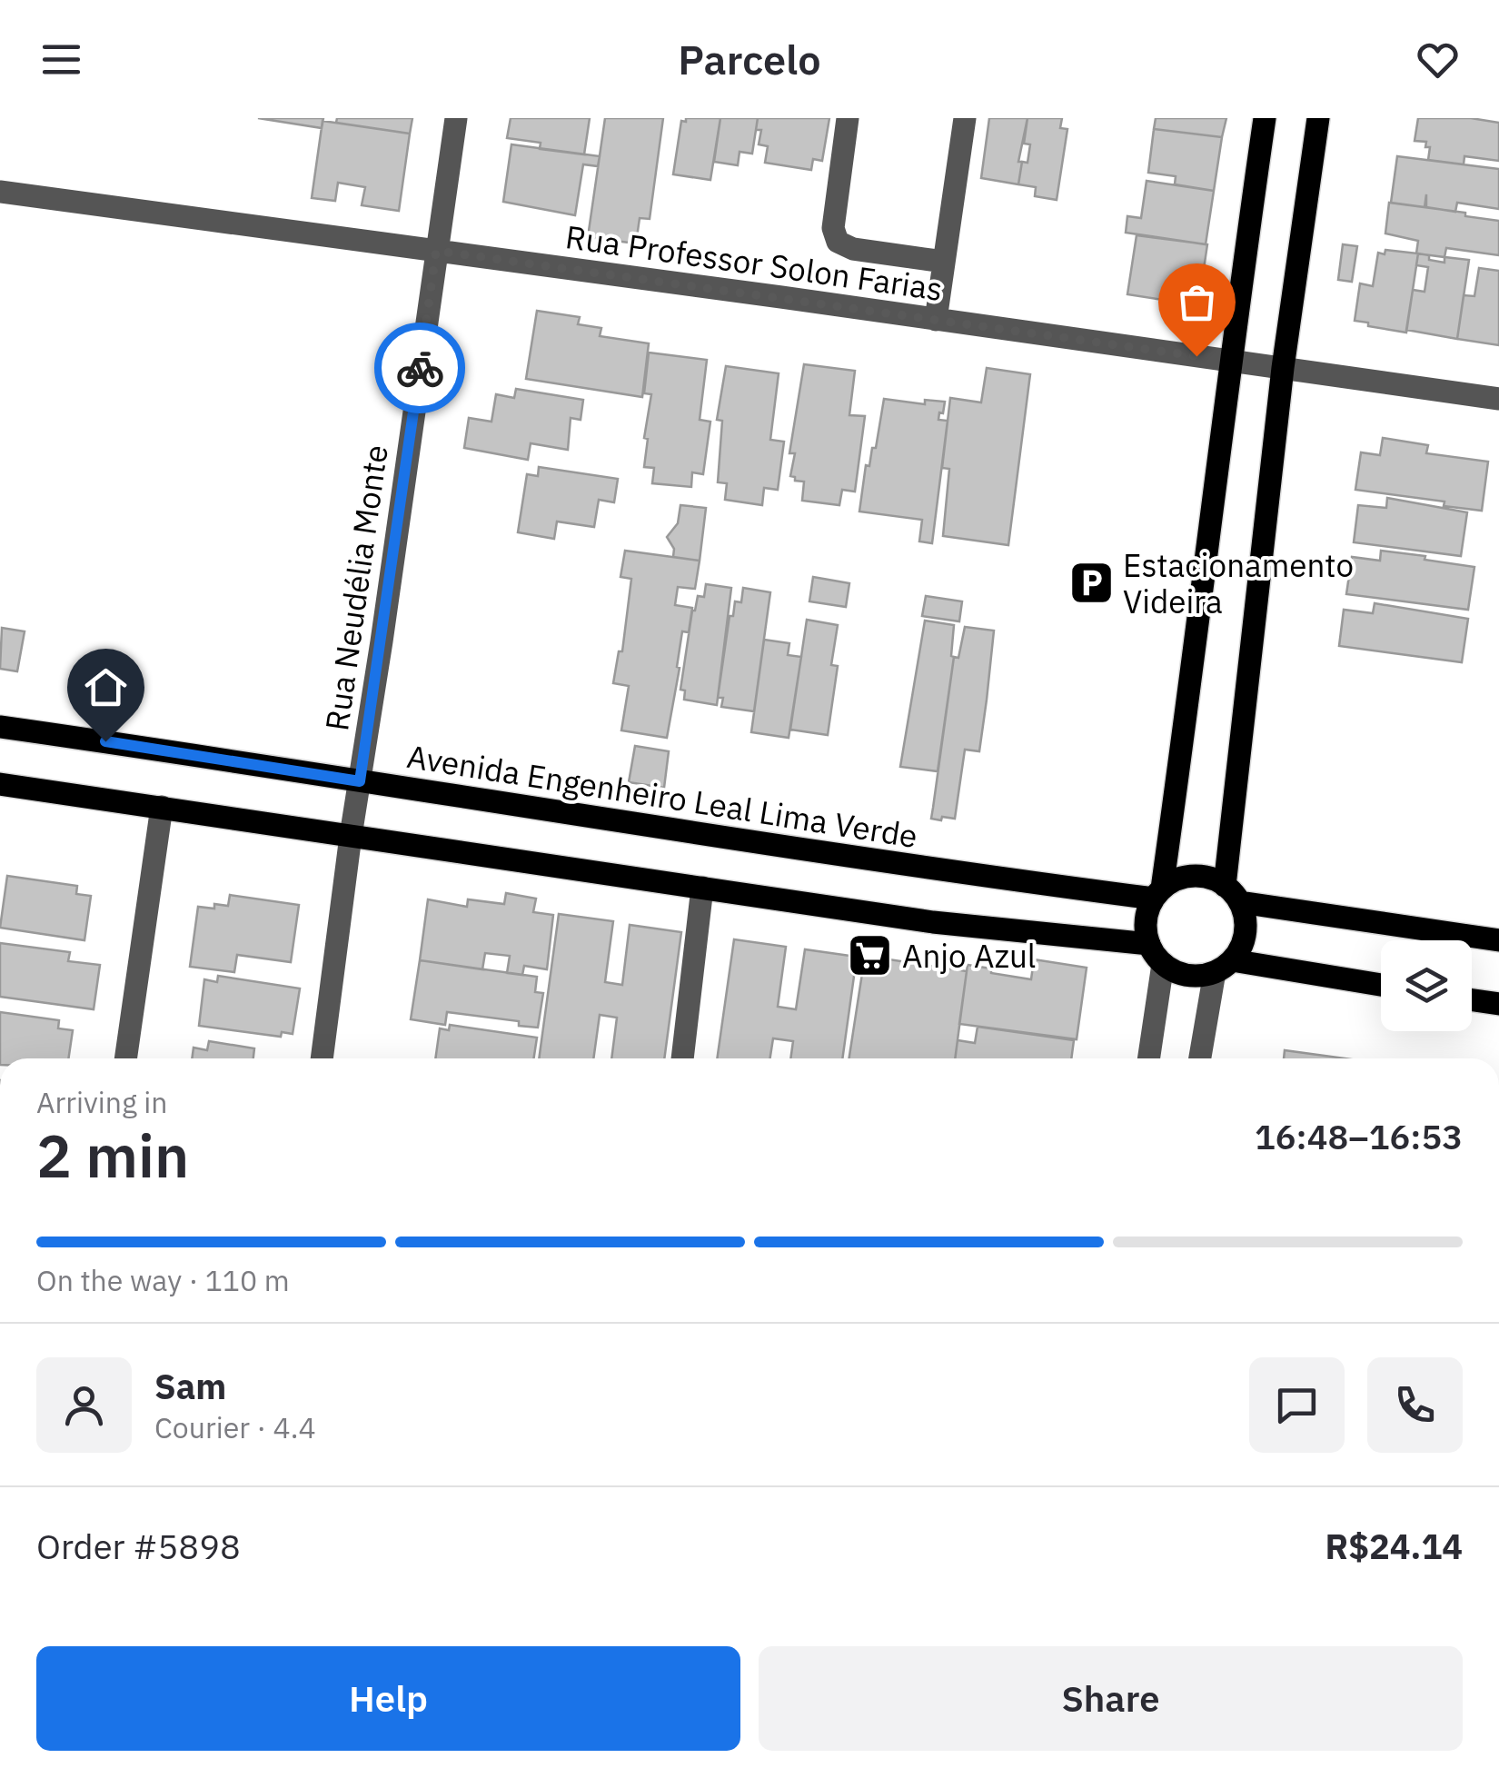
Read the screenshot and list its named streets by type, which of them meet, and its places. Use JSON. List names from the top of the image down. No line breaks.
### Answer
{"streets":{"main road":["Avenida Engenheiro Leal Lima Verde"],"street":["Rua Professor Solon Farias","Rua Neudélia Monte"]},"crossings":[["Rua Professor Solon Farias","Rua Neudélia Monte"],["Rua Neudélia Monte","Avenida Engenheiro Leal Lima Verde"]],"places":{"parking":["Estacionamento Videira"],"supermarket":["Anjo Azul"]},"page":{"header":"Parcelo","heading":["2 min","Arriving in","16:48–16:53"],"panel":["Sam","Courier · 4.4","Order #5898","R$24.14"],"bar":"On the way · 110 m","buttons":["Help","Share"]}}
